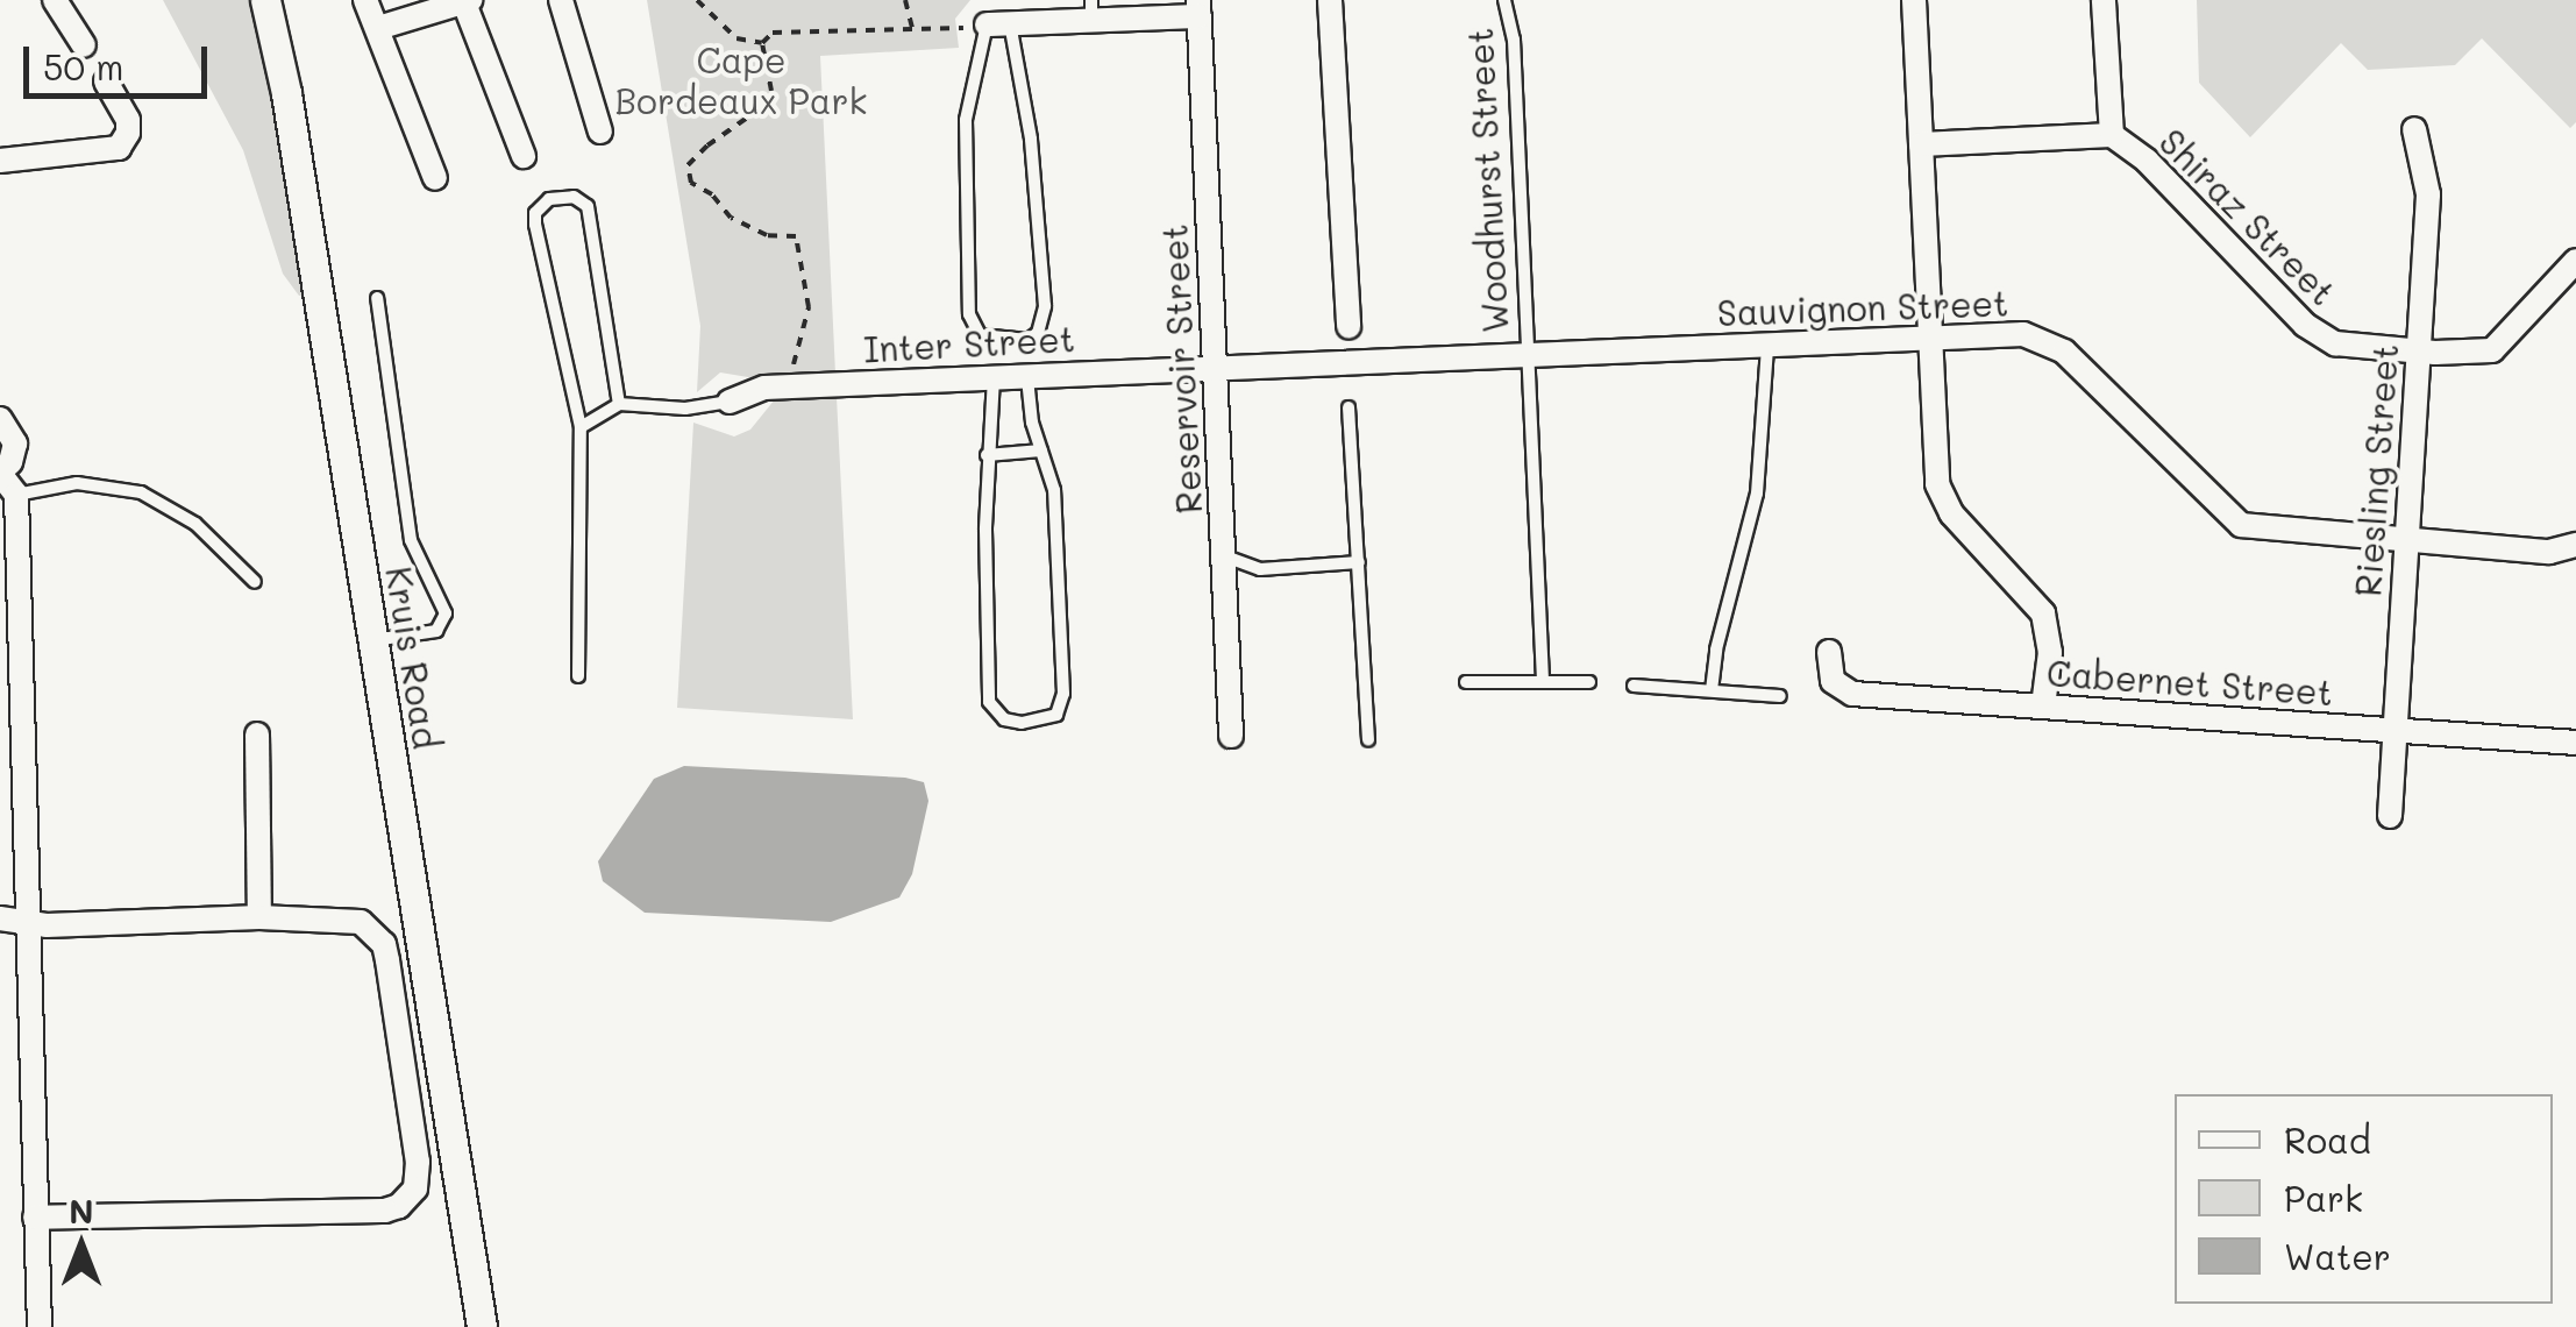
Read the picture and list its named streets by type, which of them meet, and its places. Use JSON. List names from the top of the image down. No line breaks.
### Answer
{"streets":{"street":["Shiraz Street","Sauvignon Street","Inter Street","Reservoir Street","Riesling Street","Kruis Road","Cabernet Street"],"lane":["Woodhurst Street"]},"crossings":[["Woodhurst Street","Sauvignon Street"],["Shiraz Street","Riesling Street"],["Sauvignon Street","Inter Street"],["Sauvignon Street","Reservoir Street"],["Sauvignon Street","Riesling Street"],["Inter Street","Reservoir Street"],["Riesling Street","Cabernet Street"]],"parks":["Cape Bordeaux Park"],"legend":["Road","Park","Water"],"scale_bar":"50 m","north":"top"}
